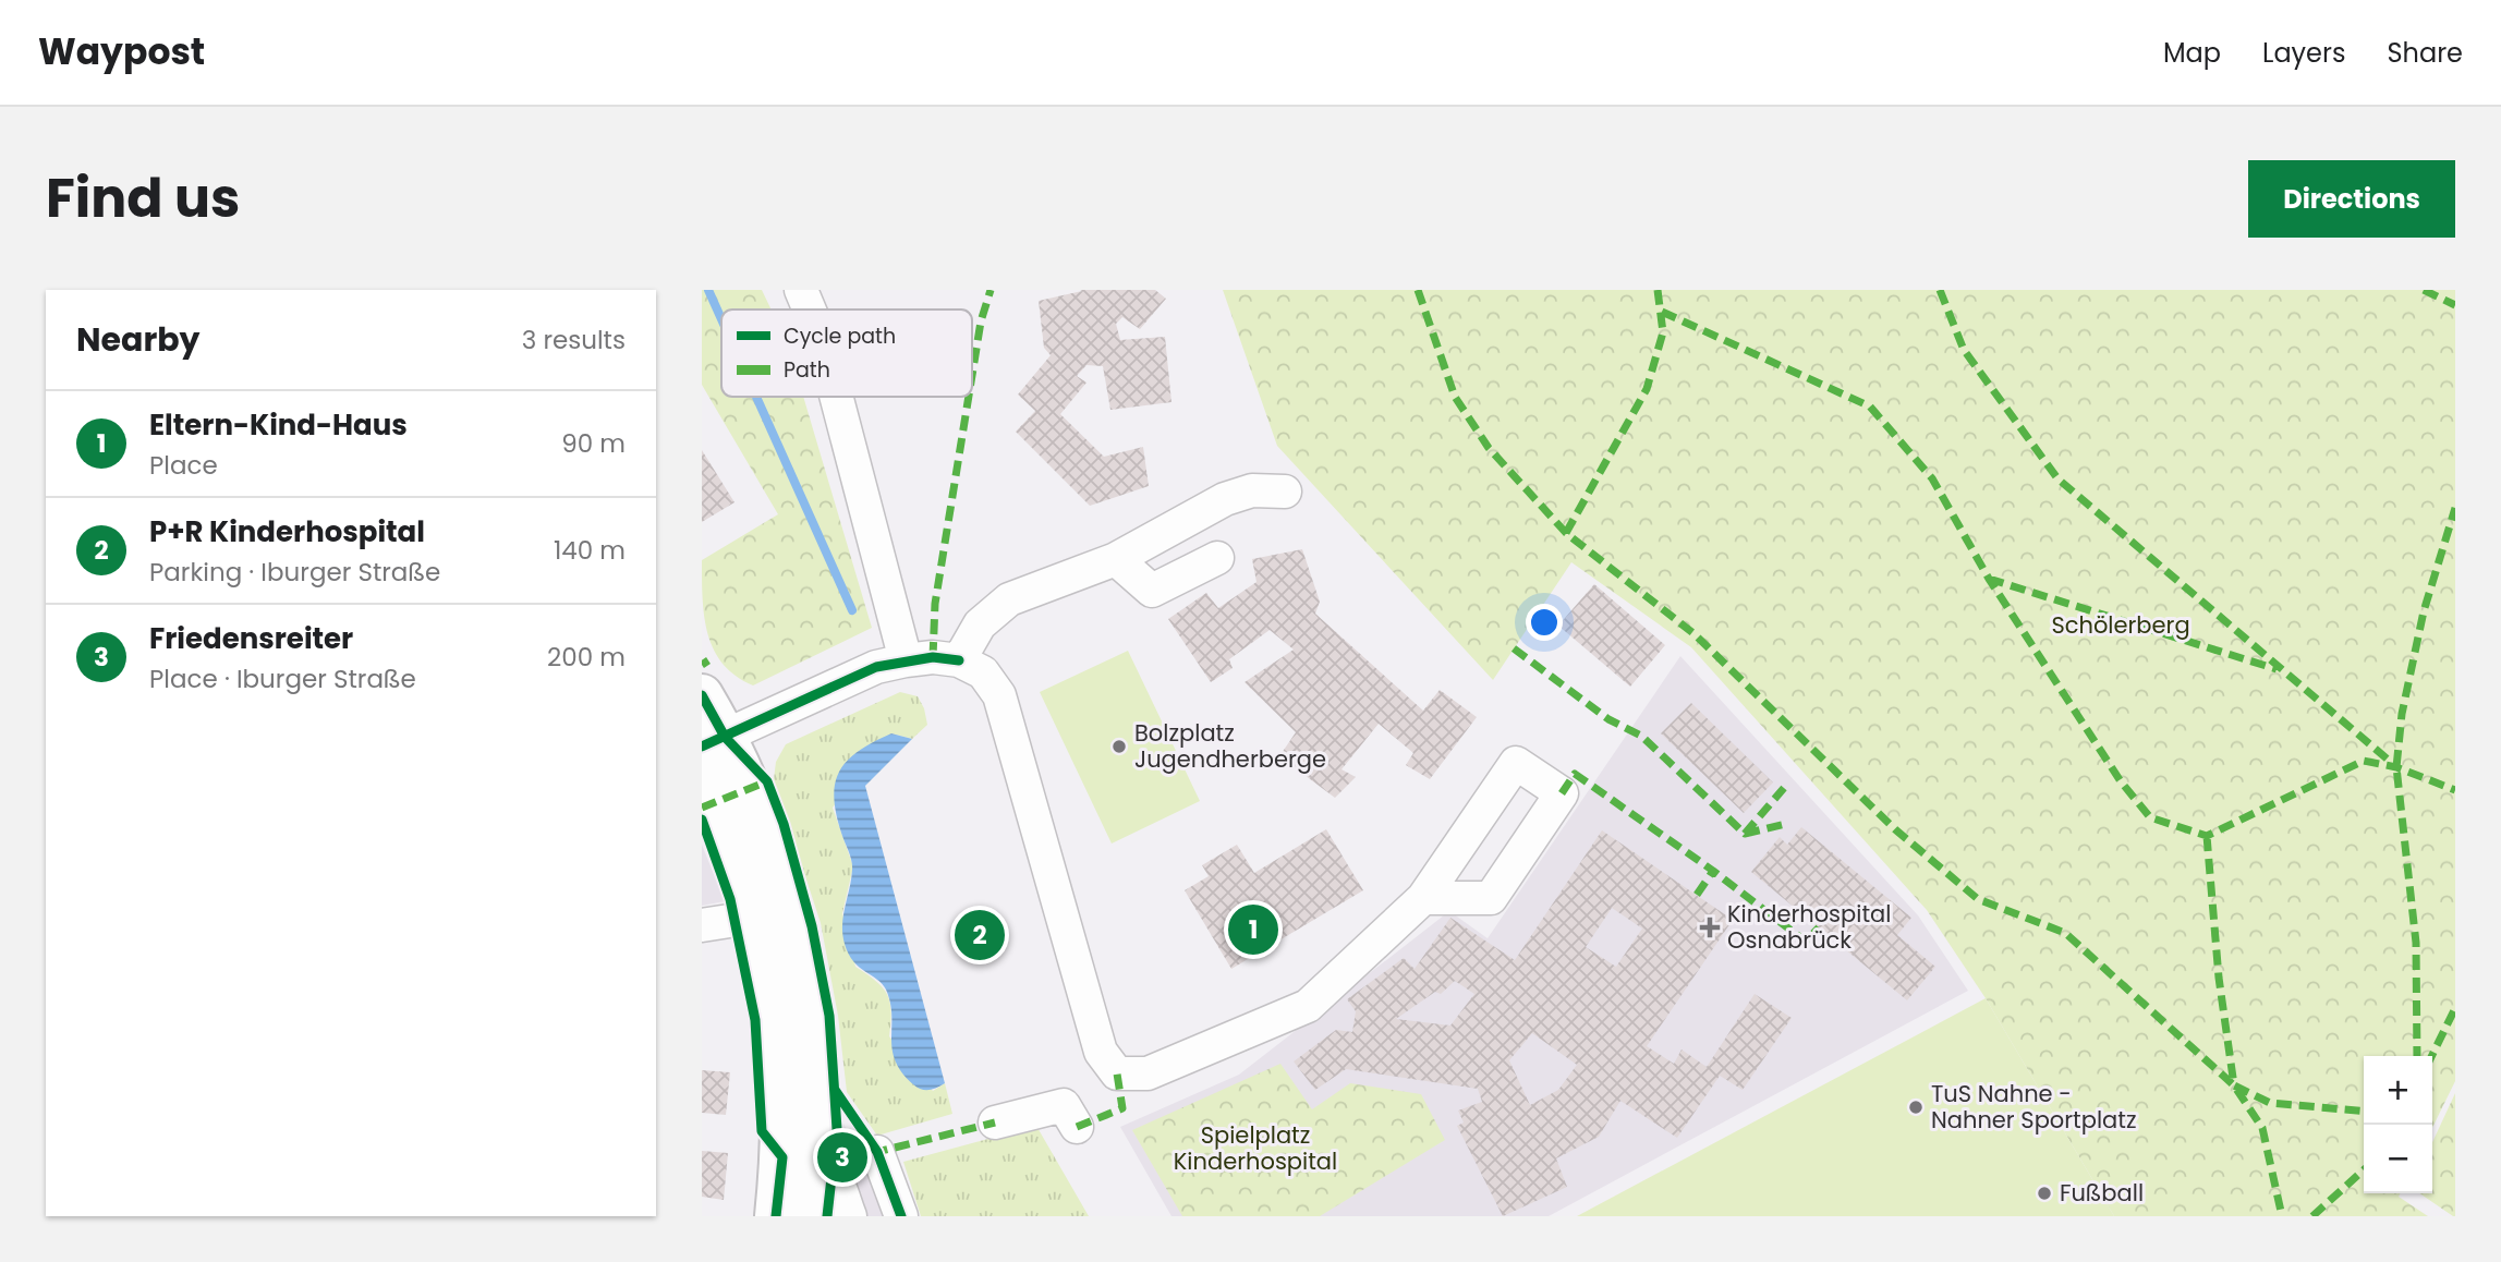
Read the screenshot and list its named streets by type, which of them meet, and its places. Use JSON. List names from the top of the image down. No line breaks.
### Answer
{"parks":["Schölerberg","Spielplatz Kinderhospital"],"places":{"other":["Bolzplatz Jugendherberge","TuS Nahne - Nahner Sportplatz","Fußball"],"health":["Kinderhospital Osnabrück"]},"legend":["Cycle path","Path"],"page":{"header":"Waypost","nav":["Map","Layers","Share"],"title":"Find us","buttons":"Directions","heading":["Nearby","3 results"],"list":[{"mark":"1","name":"Eltern-Kind-Haus","note":"Place","value":"90 m"},{"mark":"2","name":"P+R Kinderhospital","note":"Parking · Iburger Straße","value":"140 m"},{"mark":"3","name":"Friedensreiter","note":"Place · Iburger Straße","value":"200 m"}],"pins":["1","2","3"],"map_buttons":["+","−"]}}
